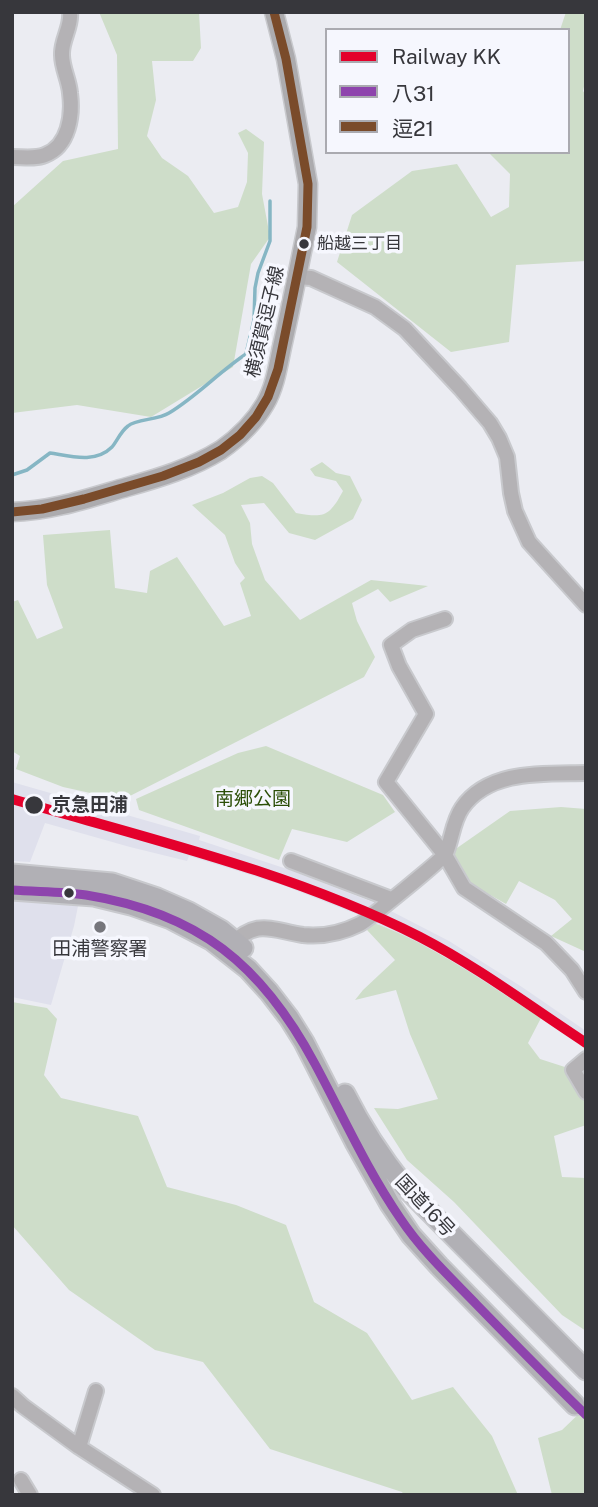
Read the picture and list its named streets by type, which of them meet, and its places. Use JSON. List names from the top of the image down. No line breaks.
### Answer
{"streets":{"highway":["国道16号"],"main road":["横須賀逗子線"]},"parks":["南郷公園"],"places":["船越三丁目","京急田浦","田浦警察署"],"lines":["transit line 逗21","rail line KK","transit line 八31"],"legend":["Railway KK","八31","逗21"]}
